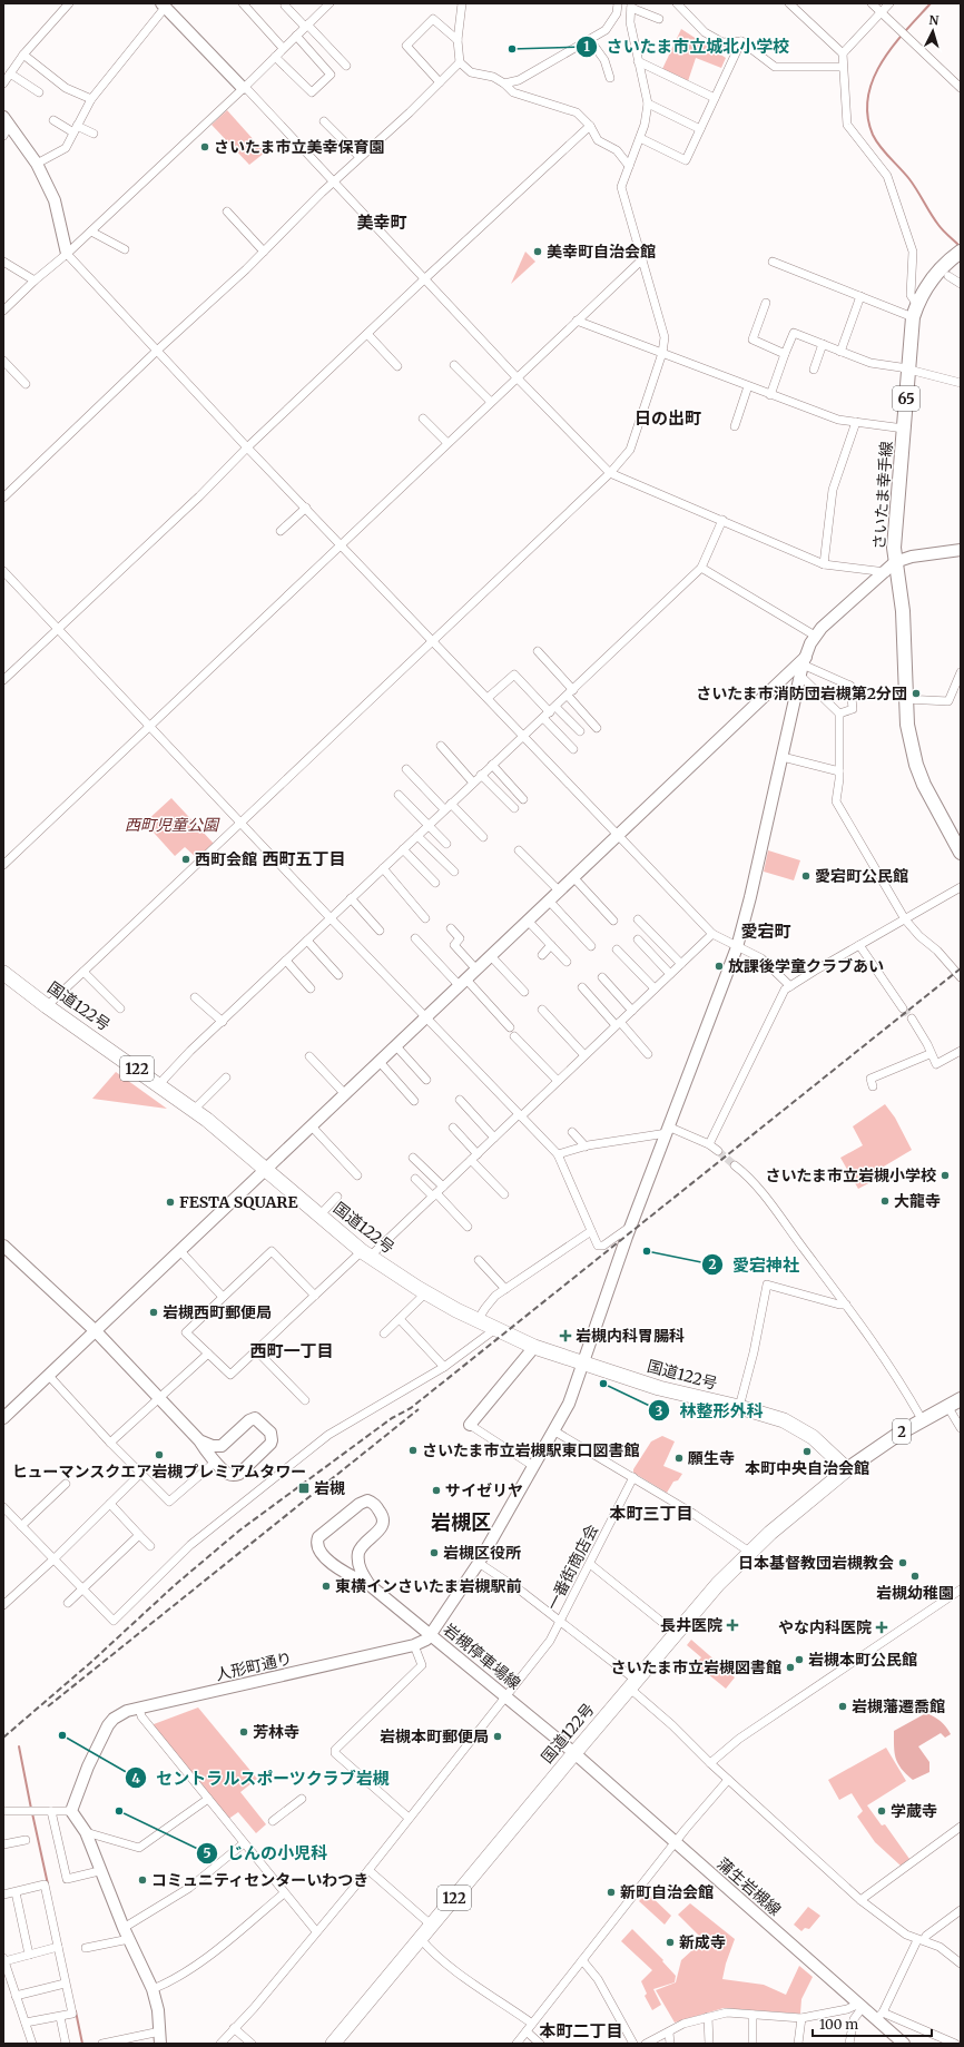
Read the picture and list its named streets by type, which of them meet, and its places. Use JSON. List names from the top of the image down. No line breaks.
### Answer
{"streets":{"highway":["国道122号","122"],"main road":["65","さいたま幸手線","2"],"street":["一番街商店会","岩槻停車場線","人形町通り","蒲生岩槻線"]},"crossings":[["国道122号","2"],["国道122号","一番街商店会"],["国道122号","岩槻停車場線"],["国道122号","蒲生岩槻線"],["一番街商店会","岩槻停車場線"],["岩槻停車場線","人形町通り"],["岩槻停車場線","蒲生岩槻線"]],"districts":["美幸町","日の出町","西町五丁目","愛宕町","西町一丁目","本町三丁目","岩槻区","本町二丁目"],"parks":["西町児童公園"],"places":{"other":["さいたま市立城北小学校","さいたま市立美幸保育園","美幸町自治会館","さいたま市消防団岩槻第2分団","西町会館","愛宕町公民館","放課後学童クラブあい","さいたま市立岩槻小学校","大龍寺","FESTA SQUARE","愛宕神社","岩槻西町郵便局","林整形外科","さいたま市立岩槻駅東口図書館","本町中央自治会館","ヒューマンスクエア岩槻プレミアムタワー","願生寺","サイゼリヤ","岩槻区役所","日本基督教団岩槻教会","岩槻幼稚園","東横インさいたま岩槻駅前","岩槻本町公民館","さいたま市立岩槻図書館","岩槻藩遷喬館","芳林寺","セントラルスポーツクラブ岩槻","岩槻本町郵便局","じんの小児科","学蔵寺","コミュニティセンターいわつき","新町自治会館","新成寺"],"health":["岩槻内科胃腸科","長井医院","やな内科医院"],"transit":["岩槻"]},"scale_bar":"100 m","north":"top"}
